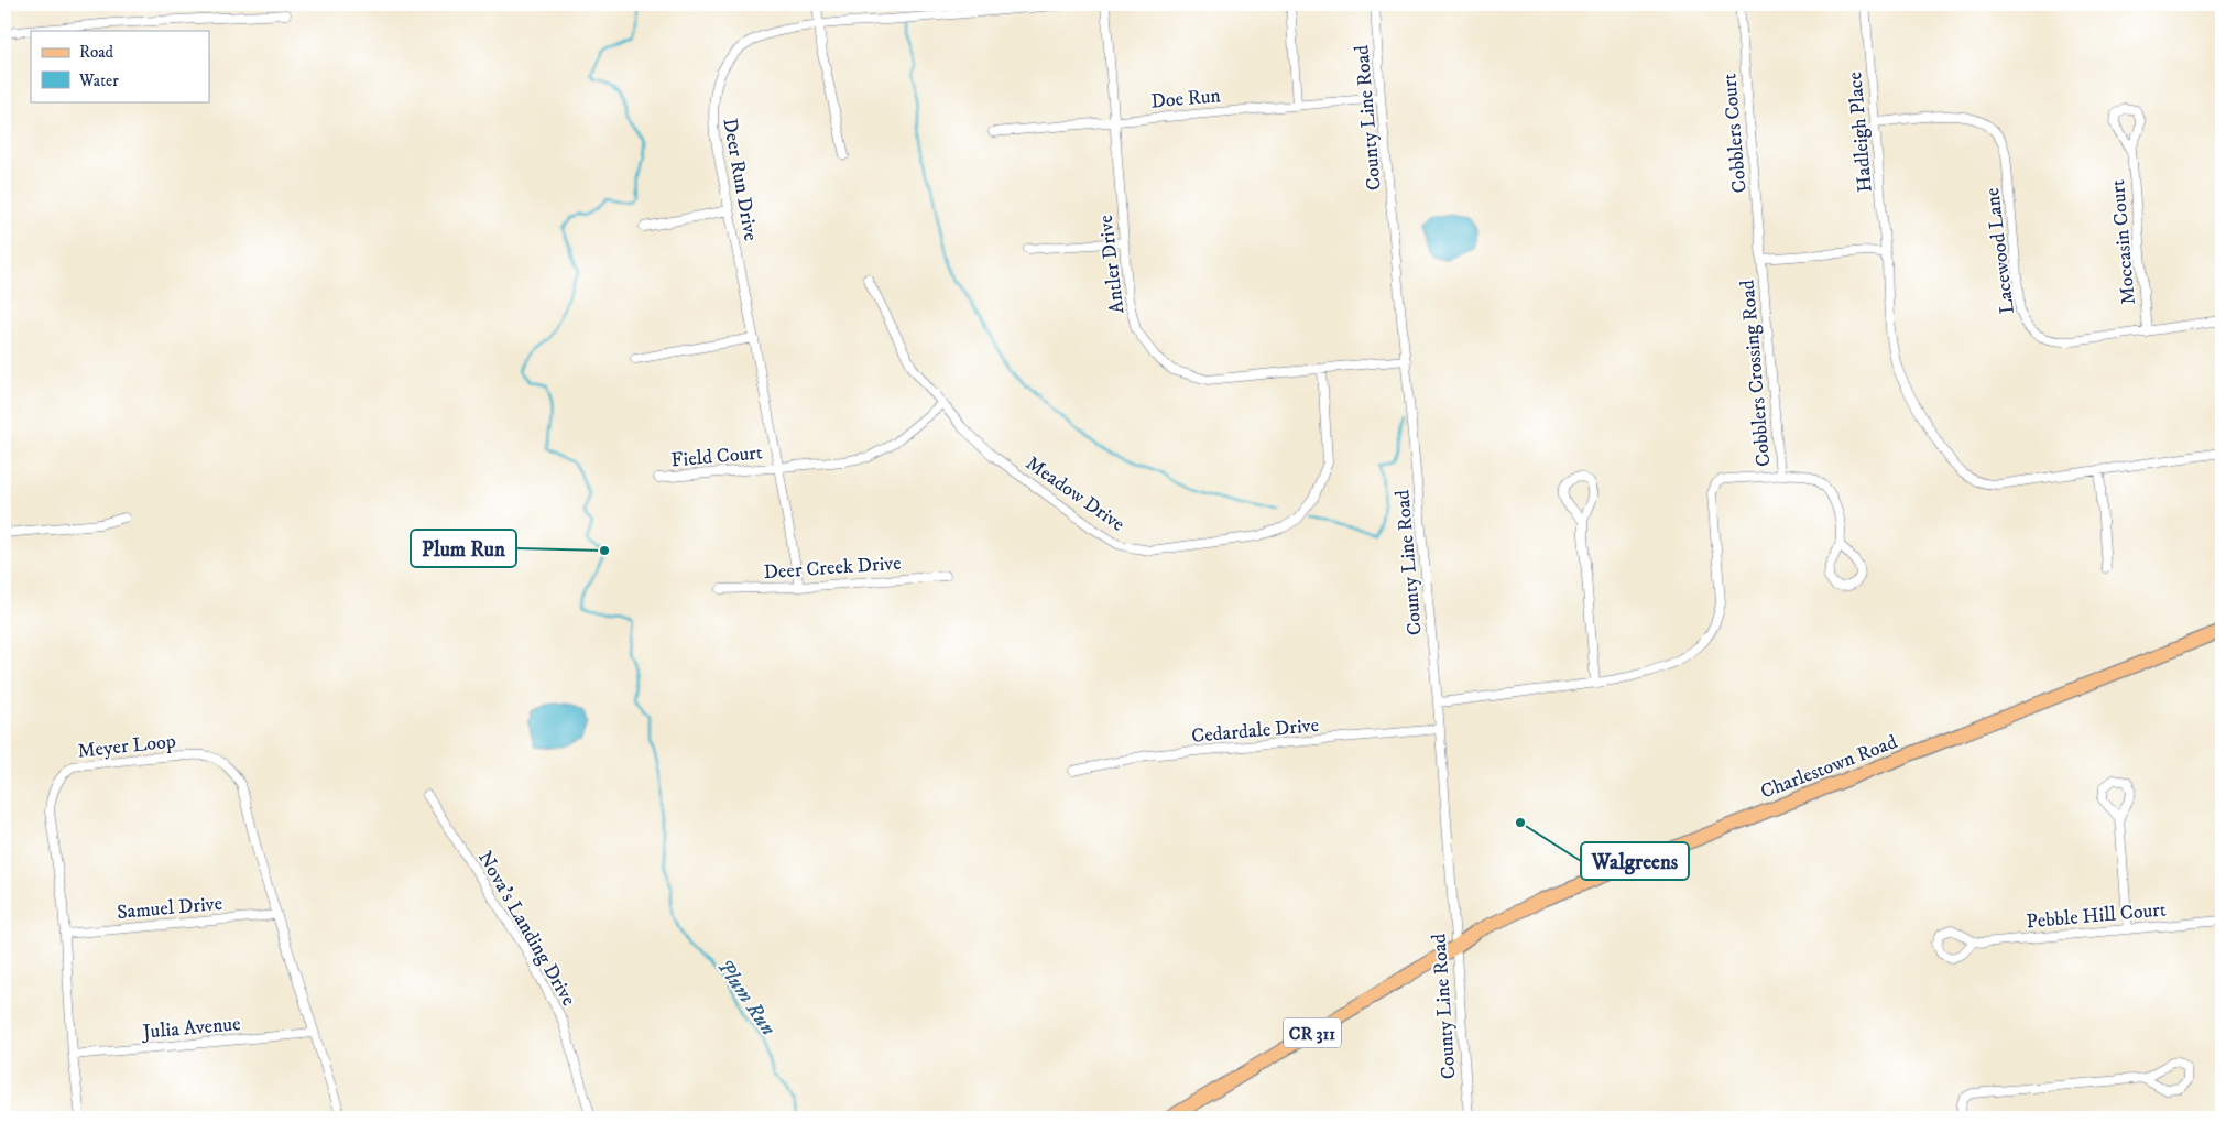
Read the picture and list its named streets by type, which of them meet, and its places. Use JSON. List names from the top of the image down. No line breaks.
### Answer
{"streets":{"main road":["Charlestown Road","CR 311"],"street":["Doe Run","County Line Road","Hadleigh Place","Cobblers Court","Deer Run Drive","Moccasin Court","Lacewood Lane","Antler Drive","Cobblers Crossing Road","Field Court","Meadow Drive","Deer Creek Drive","Cedardale Drive","Meyer Loop","Samuel Drive","Pebble Hill Court","Nova's Landing Drive","Julia Avenue"]},"crossings":[["Doe Run","County Line Road"],["Doe Run","Antler Drive"],["County Line Road","Antler Drive"],["County Line Road","Cobblers Crossing Road"],["County Line Road","Cedardale Drive"],["County Line Road","Charlestown Road"],["County Line Road","CR 311"],["Hadleigh Place","Lacewood Lane"],["Hadleigh Place","Cobblers Crossing Road"],["Cobblers Court","Cobblers Crossing Road"],["Deer Run Drive","Field Court"],["Deer Run Drive","Deer Creek Drive"],["Moccasin Court","Lacewood Lane"],["Antler Drive","Meadow Drive"],["Field Court","Meadow Drive"],["Meyer Loop","Samuel Drive"],["Meyer Loop","Julia Avenue"],["Charlestown Road","CR 311"]],"water":["Plum Run"],"places":["Plum Run","Walgreens"],"legend":["Road","Water"]}
